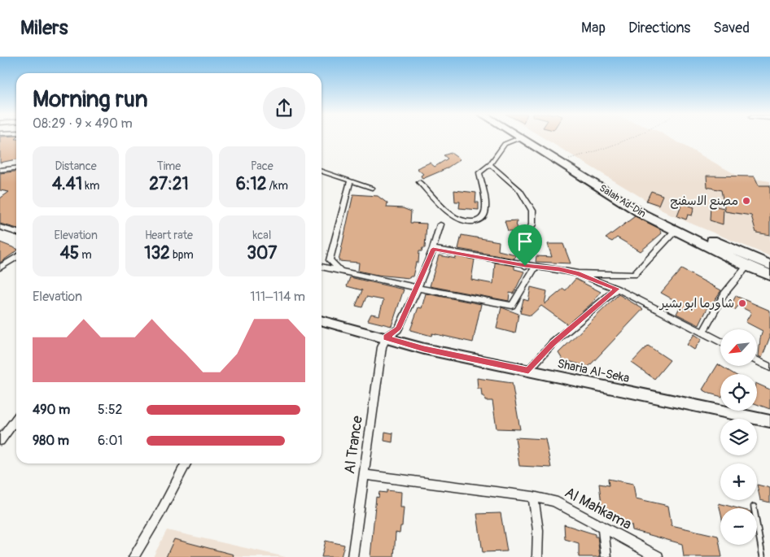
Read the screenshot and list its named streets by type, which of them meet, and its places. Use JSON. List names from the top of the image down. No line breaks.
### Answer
{"streets":{"highway":["Salah Ad-Din"],"street":["Sharia Al-Seka","Al Trance","Al Mahkama"]},"crossings":[["Sharia Al-Seka","Al Trance"],["Al Trance","Al Mahkama"]],"places":["مصنع الاسفنج","شاورما ابو بشير"],"north":"bottom left","page":{"header":"Milers","nav":["Map","Directions","Saved"],"heading":["Morning run","08:29 · 9 × 490 m"],"stats":[["Distance","4.41 km"],["Time","27:21"],["Pace","6:12 /km"],["Elevation","45 m"],["Heart rate","132 bpm"],["kcal","307"]],"chart":["Elevation","111–114 m"],"map_buttons":["+","−"],"list":[{"name":"490 m","note":"5:52"},{"name":"980 m","note":"6:01"}]}}
